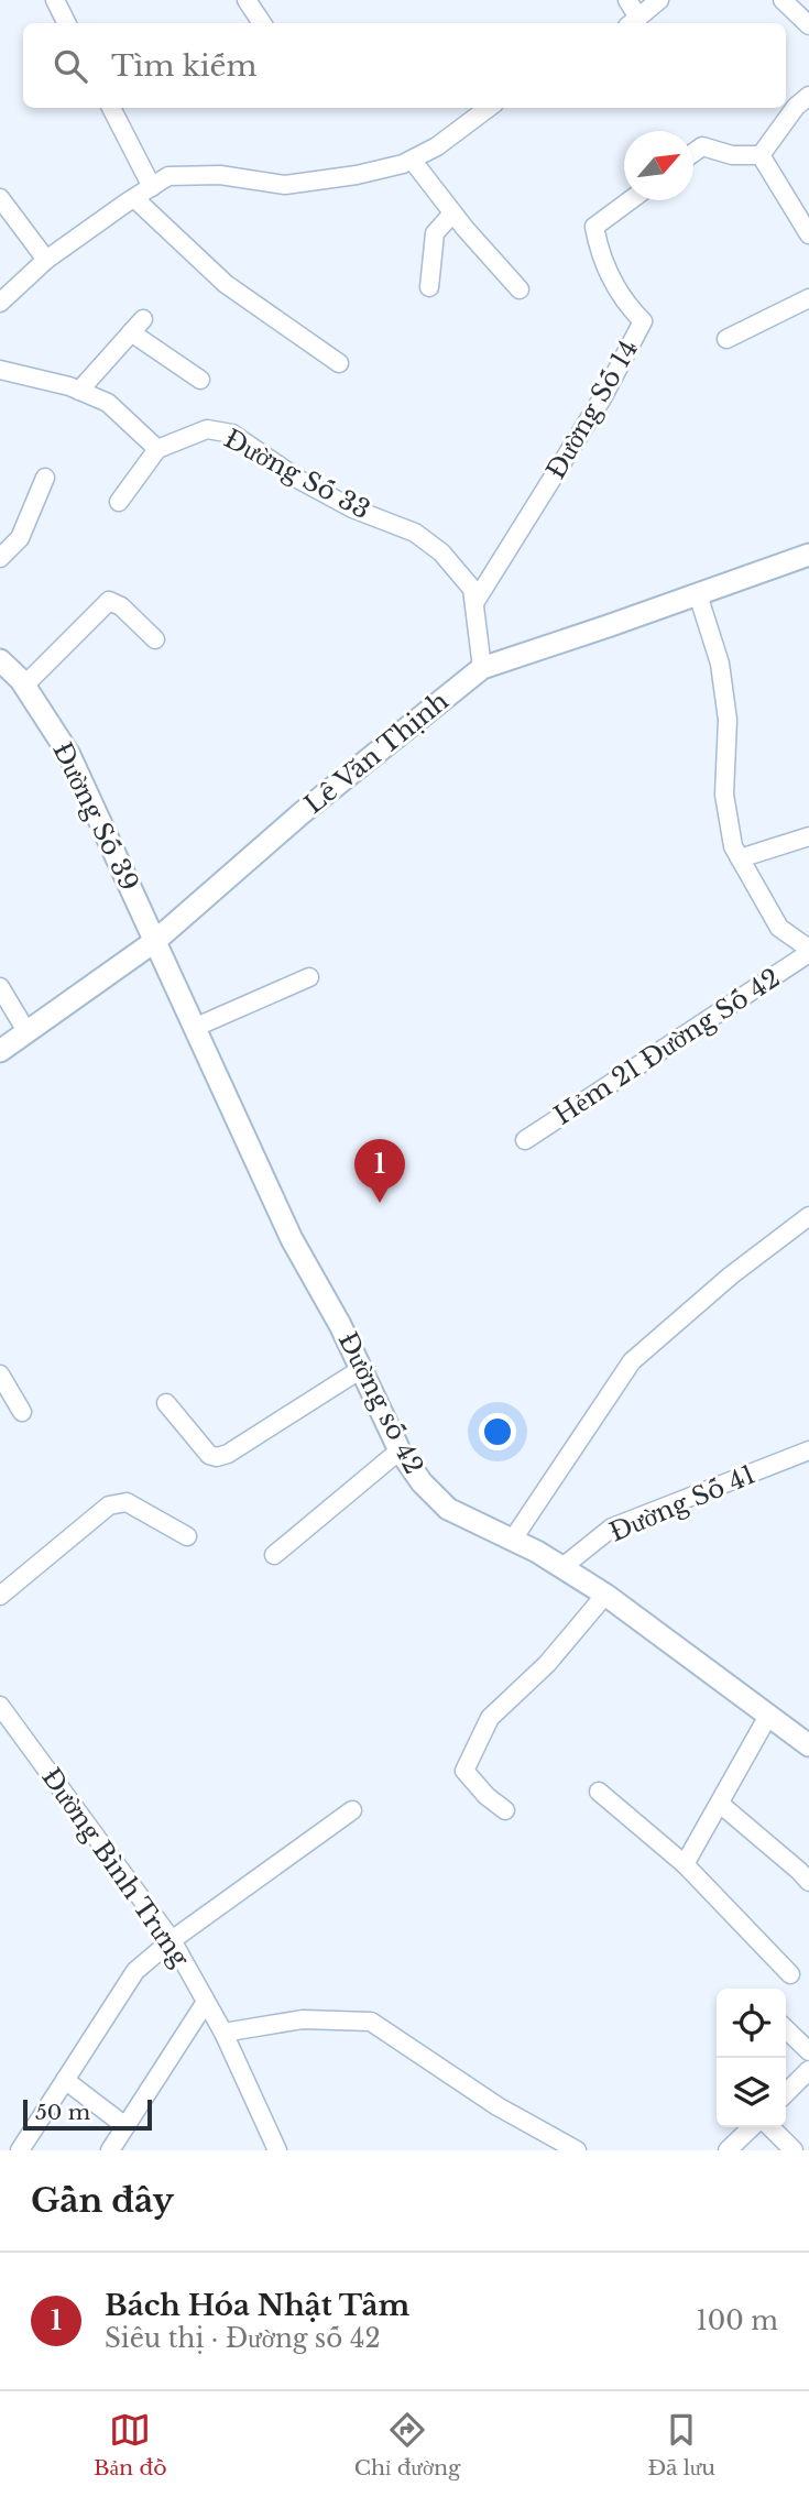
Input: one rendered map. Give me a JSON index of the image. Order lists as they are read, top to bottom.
{
  "streets": {
    "street": [
      "Đường Số 14",
      "Đường Số 33",
      "Lê Văn Thịnh",
      "Đường Số 39",
      "Hẻm 21 Đường Số 42",
      "Đường số 42",
      "Đường Số 41",
      "Đường Bình Trưng"
    ]
  },
  "crossings": [
    ["Đường Số 14", "Đường Số 33"],
    ["Đường Số 33", "Lê Văn Thịnh"],
    ["Lê Văn Thịnh", "Đường Số 39"],
    ["Lê Văn Thịnh", "Đường số 42"],
    ["Đường Số 39", "Đường số 42"],
    ["Đường số 42", "Đường Số 41"]
  ],
  "scale_bar": "50 m",
  "north": "top right",
  "page": {
    "search": "Tìm kiếm",
    "pins": "1",
    "scale": "50 m",
    "heading": "Gần đây",
    "list": [
      {
        "mark": "1",
        "name": "Bách Hóa Nhật Tâm",
        "note": "Siêu thị · Đường số 42",
        "value": "100 m"
      }
    ],
    "nav": ["Bản đồ", "Chỉ đường", "Đã lưu"]
  }
}
